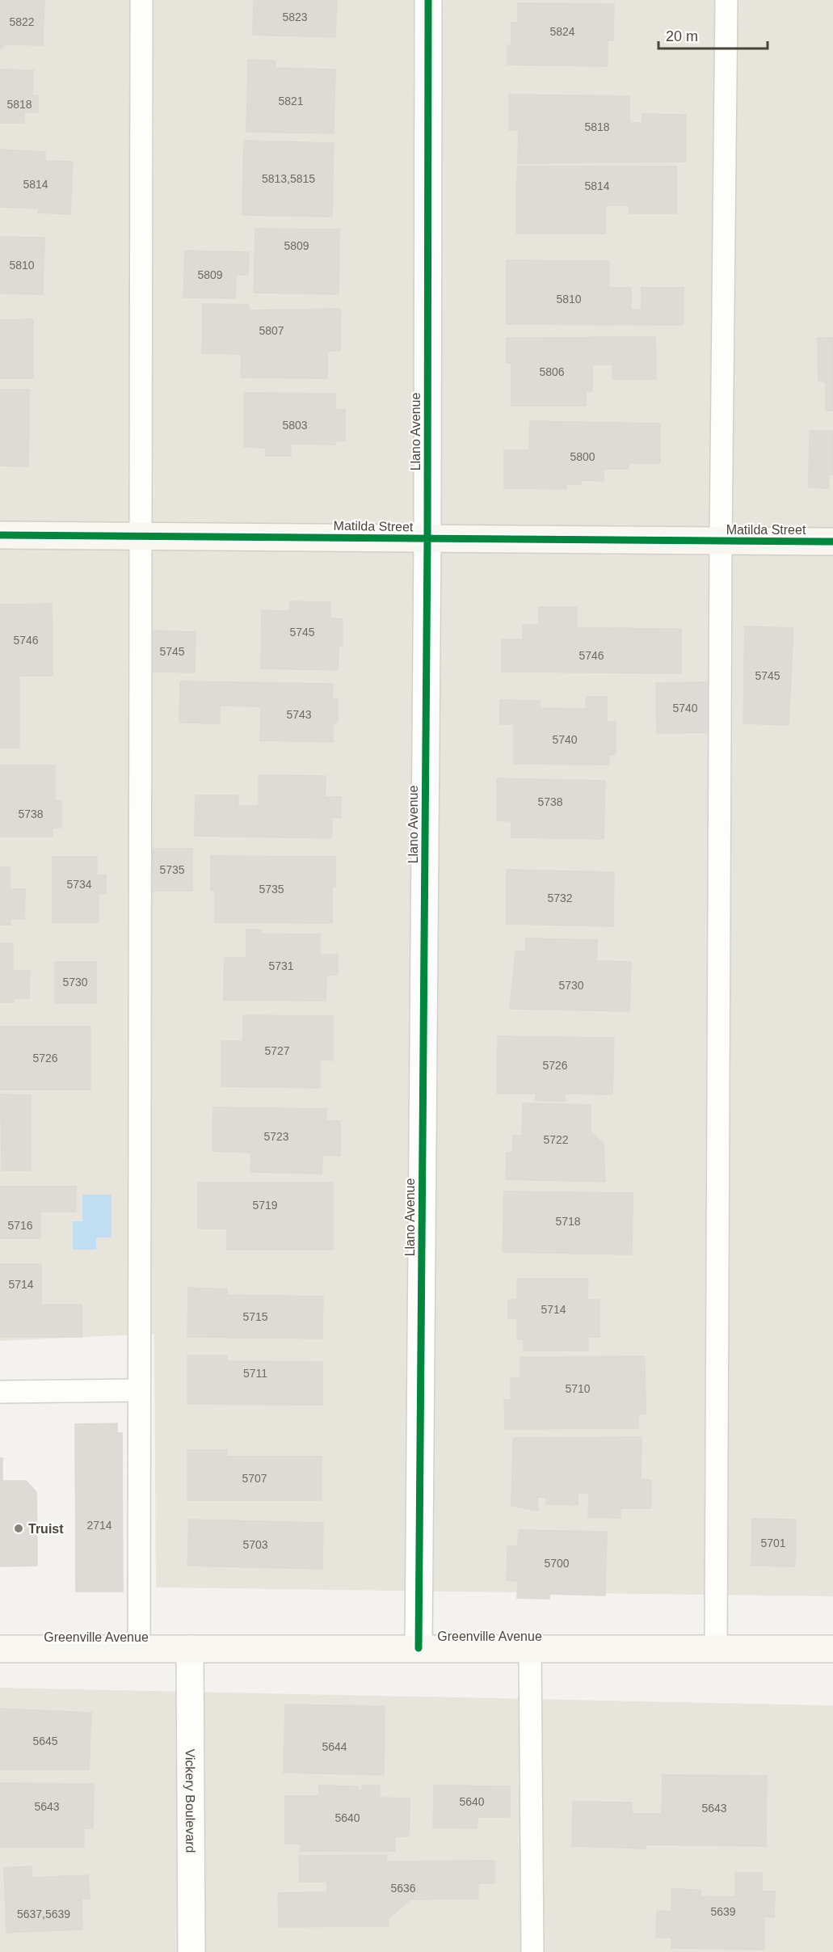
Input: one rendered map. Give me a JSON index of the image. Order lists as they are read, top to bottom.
{
  "streets": {
    "main road": ["Matilda Street", "Greenville Avenue"],
    "street": ["Llano Avenue", "Vickery Boulevard"]
  },
  "crossings": [
    ["Llano Avenue", "Matilda Street"],
    ["Llano Avenue", "Greenville Avenue"],
    ["Greenville Avenue", "Vickery Boulevard"]
  ],
  "places": ["Truist"],
  "house_numbers": [
    "5823",
    "5822",
    "5824",
    "5821",
    "5818",
    "5818",
    "5813,5815",
    "5814",
    "5814",
    "5809",
    "5810",
    "5809",
    "5810",
    "5807",
    "5806",
    "5803",
    "5800",
    "5745",
    "5746",
    "5745",
    "5746",
    "5745",
    "5740",
    "5743",
    "5740",
    "5738",
    "5738",
    "5735",
    "5734",
    "5735",
    "5732",
    "5731",
    "5730",
    "5730",
    "5727",
    "5726",
    "5726",
    "5723",
    "5722",
    "5719",
    "5718",
    "5716",
    "5714",
    "5714",
    "5715",
    "5711",
    "5710",
    "5707",
    "2714",
    "5701",
    "5703",
    "5700",
    "5645",
    "5644",
    "5640",
    "5643",
    "5643",
    "5640",
    "5636",
    "5639",
    "5637,5639"
  ],
  "scale_bar": "20 m"
}
